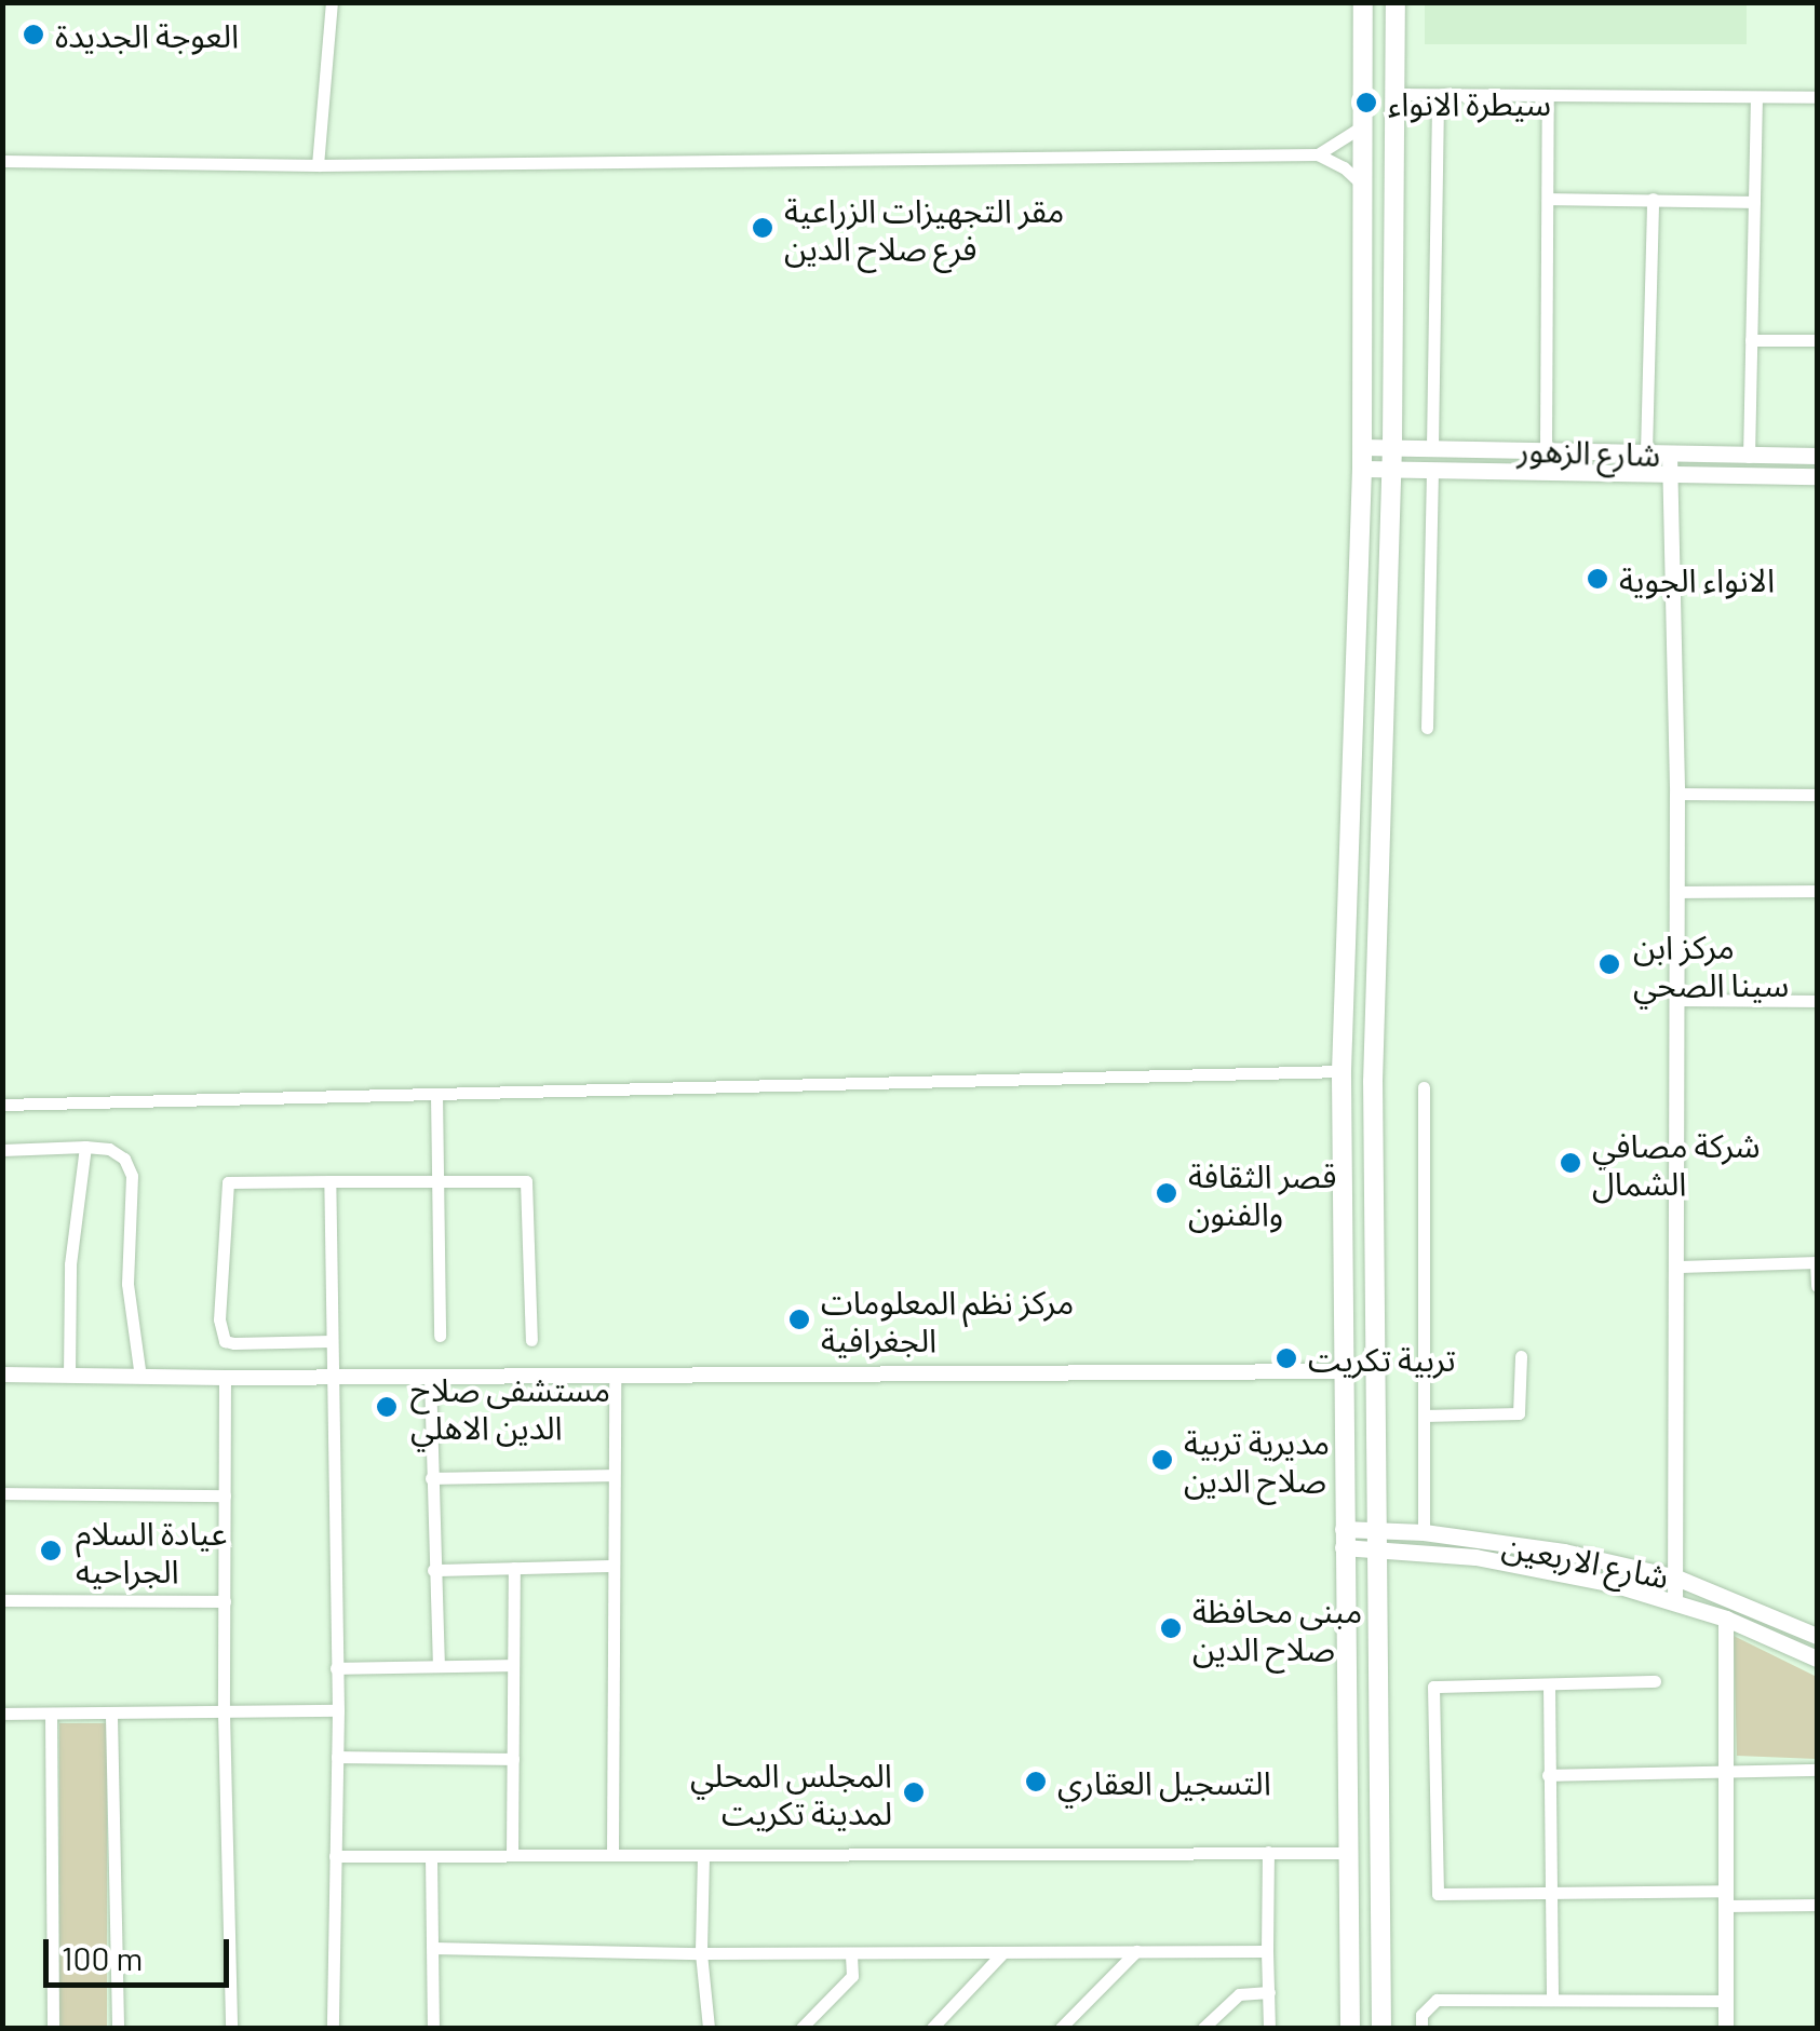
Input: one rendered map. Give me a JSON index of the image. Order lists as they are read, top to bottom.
{
  "streets": {
    "main road": ["شارع الزهور", "شارع الاربعين"]
  },
  "places": [
    "العوجة الجديدة",
    "سيطرة الانواء",
    "مقر التجهيزات الزراعية فرع صلاح الدين",
    "الانواء الجوية",
    "مركز ابن سينا الصحي",
    "شركة مصافي الشمال",
    "قصر الثقافة والفنون",
    "مركز نظم المعلومات الجغرافية",
    "تربية تكريت",
    "مستشفى صلاح الدين الاهلي",
    "مديرية تربية صلاح الدين",
    "عيادة السلام الجراحيه",
    "مبنى محافظة صلاح الدين",
    "التسجيل العقاري",
    "المجلس المحلي لمدينة تكريت"
  ],
  "scale_bar": "100 m"
}
